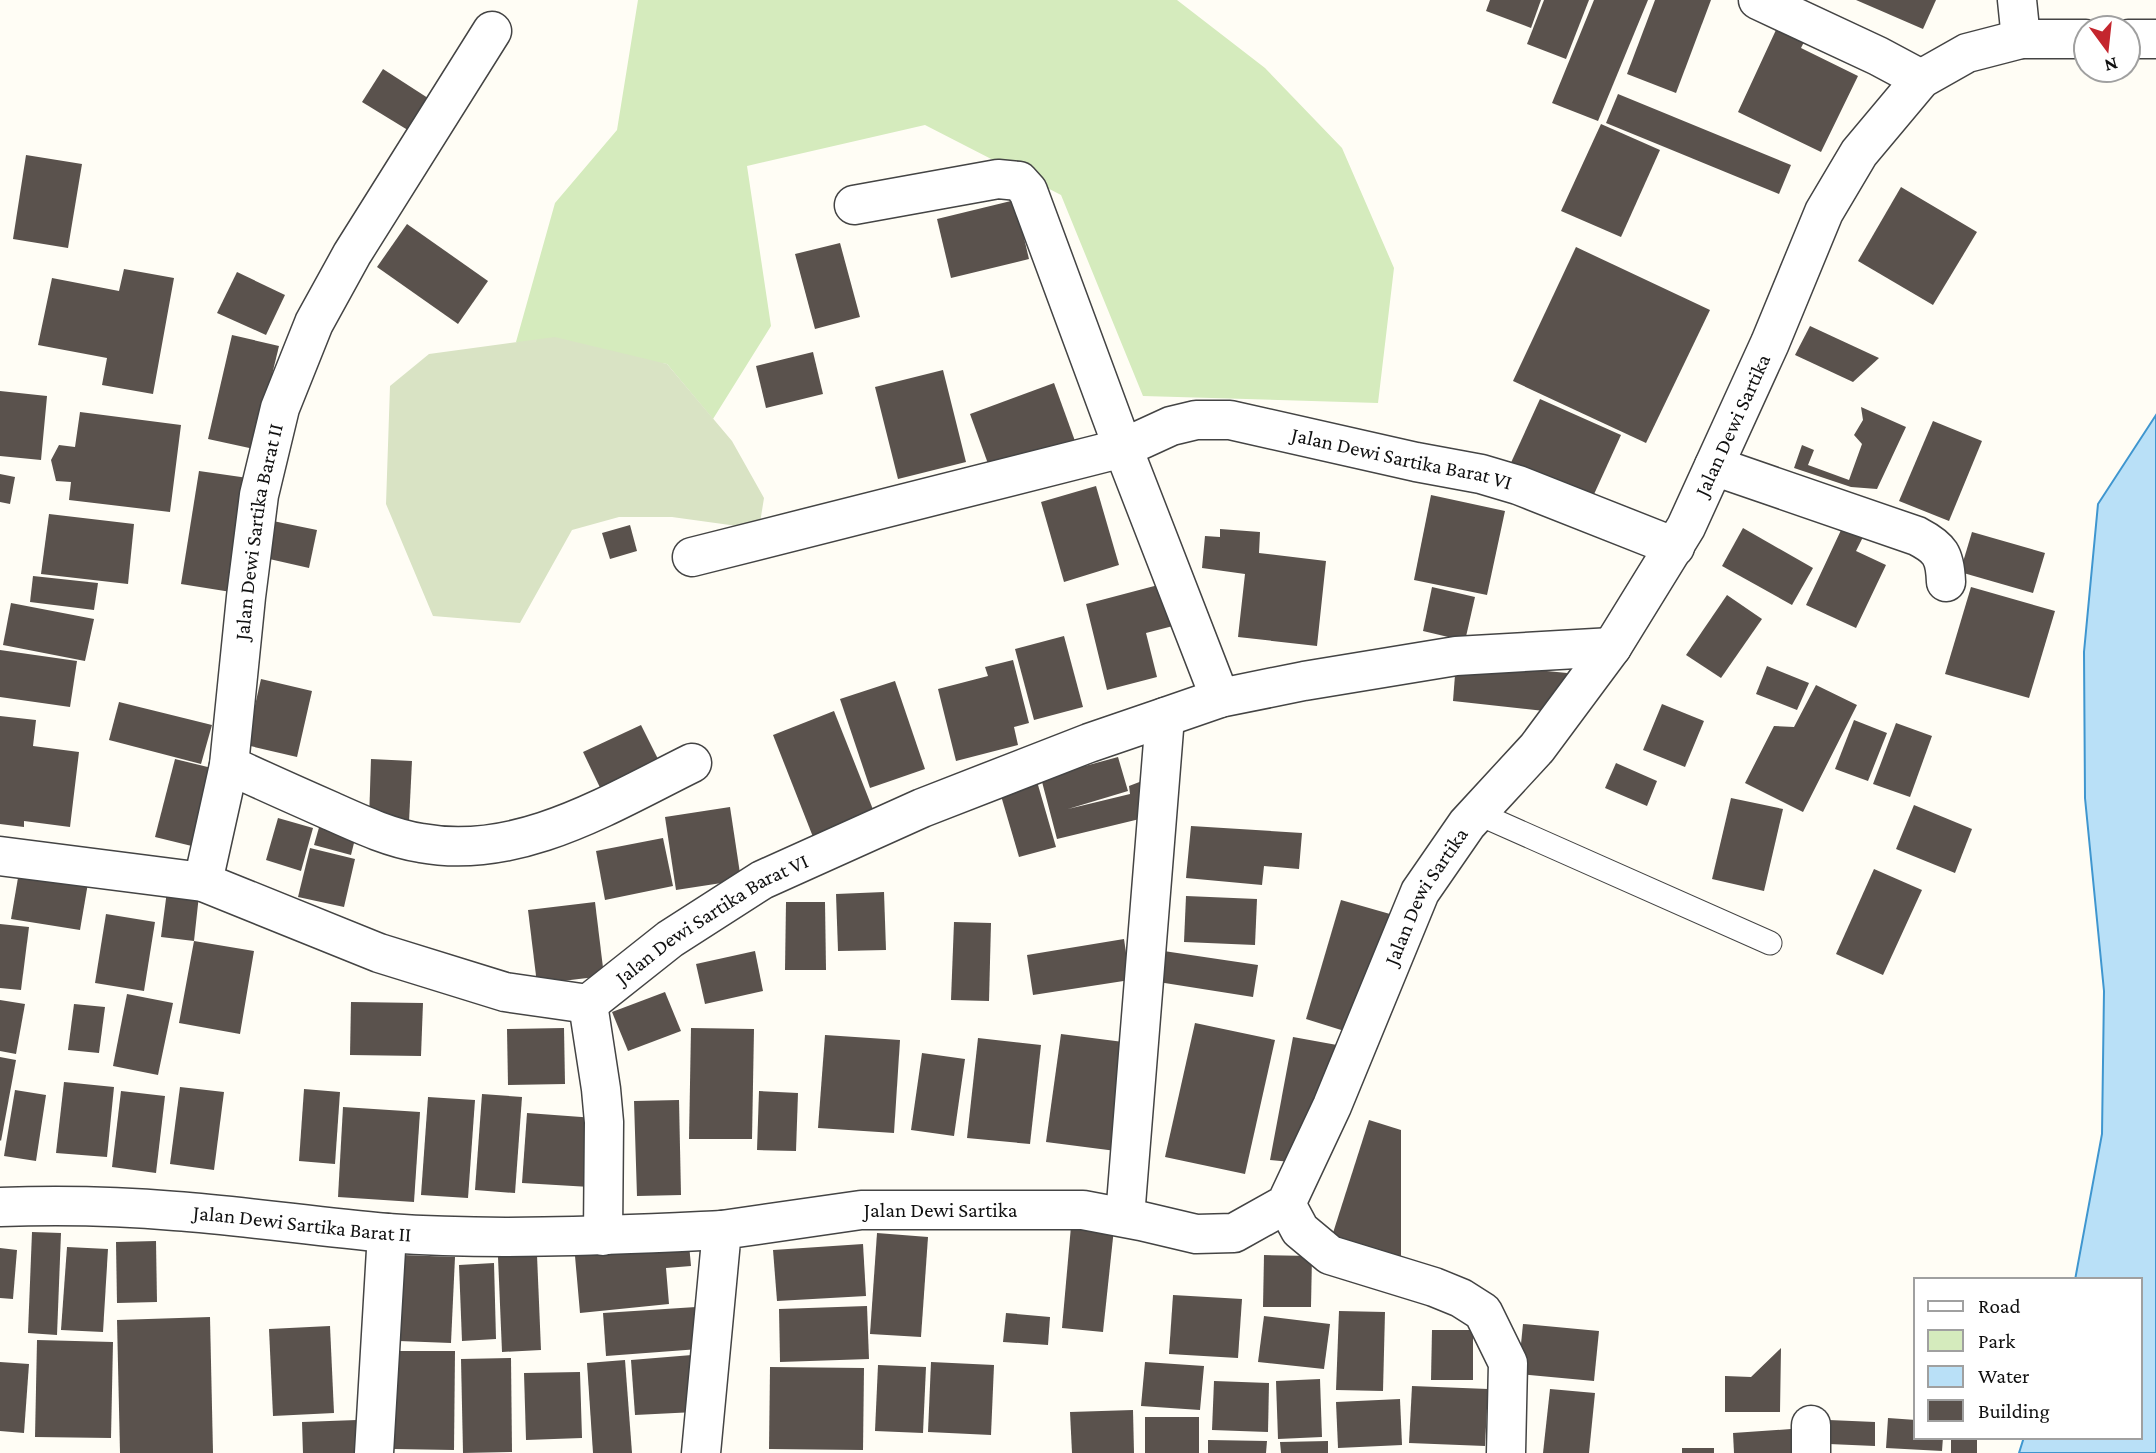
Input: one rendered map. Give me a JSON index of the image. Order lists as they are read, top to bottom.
{
  "streets": {
    "street": ["Jalan Dewi Sartika", "Jalan Dewi Sartika Barat VI", "Jalan Dewi Sartika Barat II"]
  },
  "crossings": [
    ["Jalan Dewi Sartika", "Jalan Dewi Sartika Barat VI"],
    ["Jalan Dewi Sartika", "Jalan Dewi Sartika Barat II"]
  ],
  "legend": [
    "Road",
    "Park",
    "Water",
    "Building"
  ],
  "north": "bottom"
}
